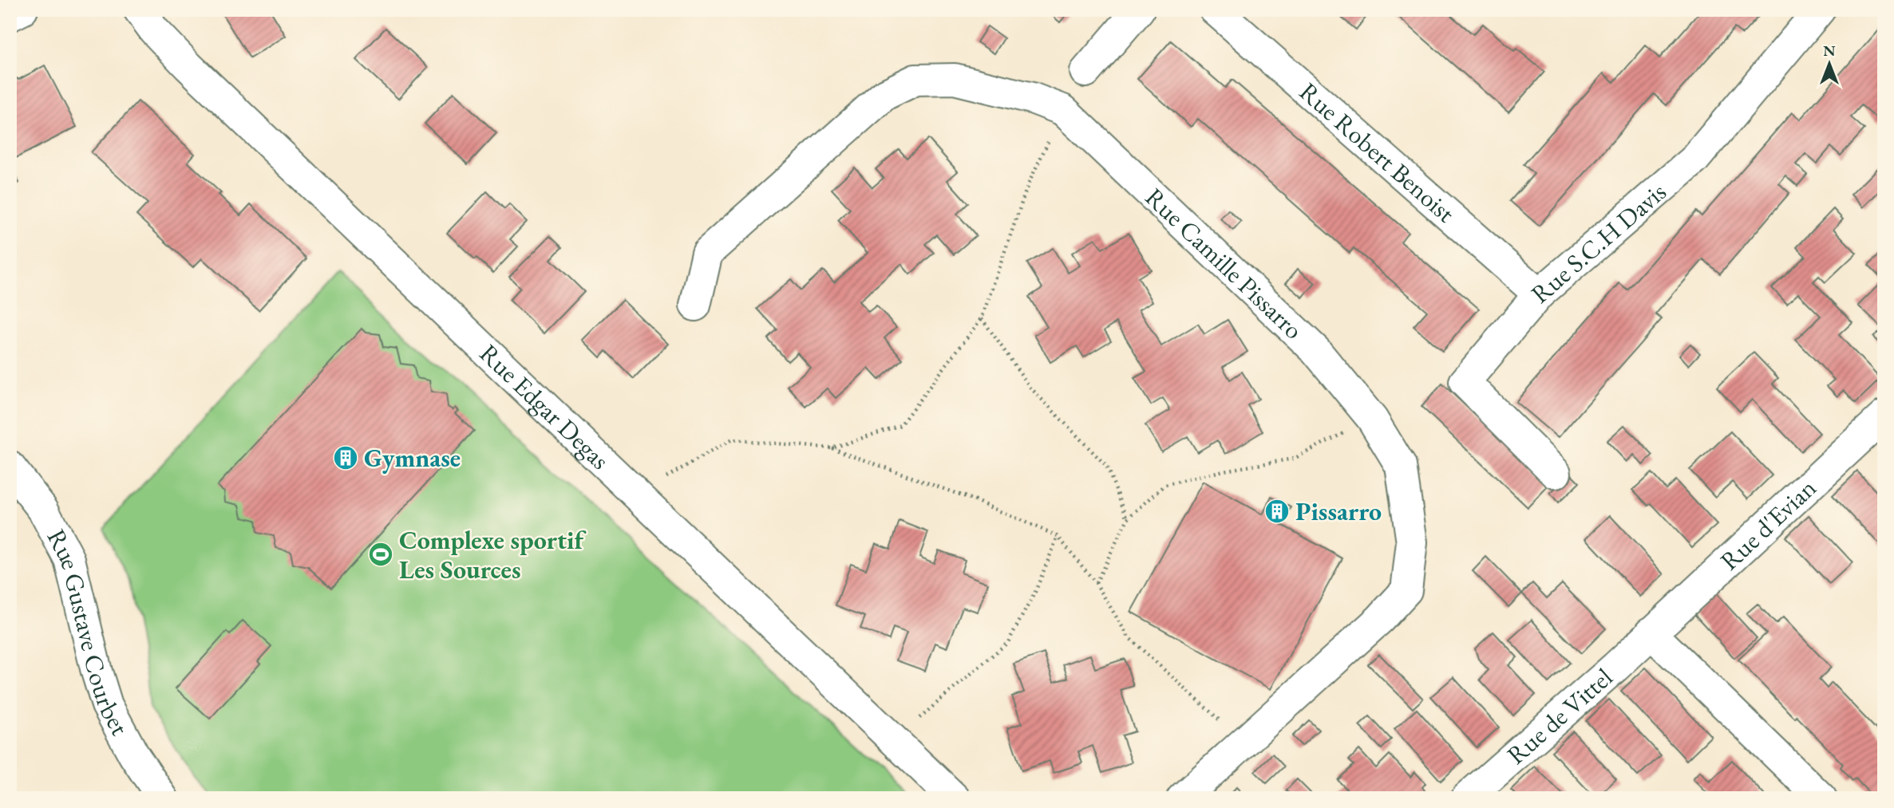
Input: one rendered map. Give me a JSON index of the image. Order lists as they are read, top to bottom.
{
  "streets": {
    "street": [
      "Rue Robert Benoist",
      "Rue S.C.H Davis",
      "Rue Camille Pissarro",
      "Rue Edgar Degas",
      "Rue d'Evian",
      "Rue Gustave Courbet",
      "Rue de Vittel"
    ]
  },
  "crossings": [
    ["Rue Robert Benoist", "Rue S.C.H Davis"],
    ["Rue d'Evian", "Rue de Vittel"]
  ],
  "places": {
    "building": ["Gymnase", "Pissarro"],
    "sports": ["Complexe sportif Les Sources"]
  },
  "north": "top"
}
